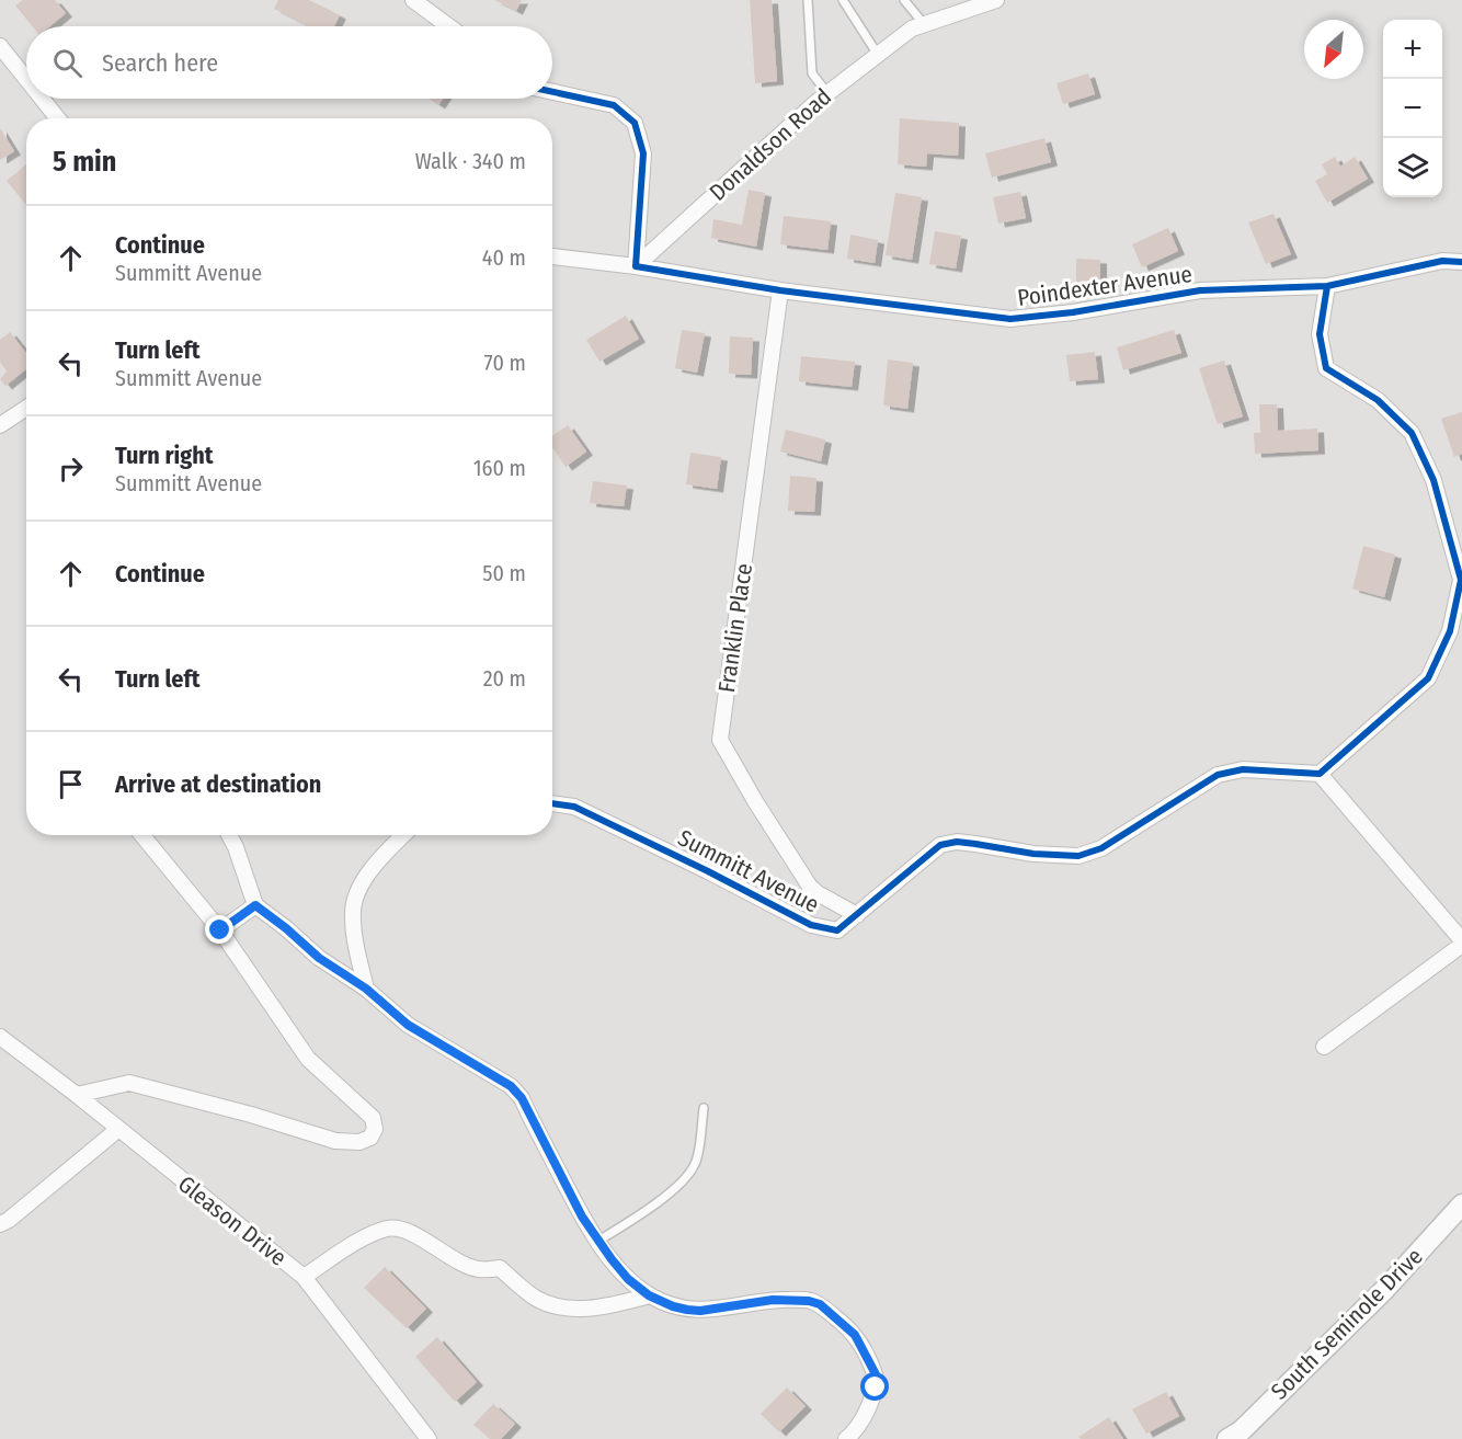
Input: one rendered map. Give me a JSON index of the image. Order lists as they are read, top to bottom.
{
  "streets": {
    "street": [
      "Donaldson Road",
      "Poindexter Avenue",
      "Franklin Place",
      "Summitt Avenue",
      "Gleason Drive",
      "South Seminole Drive"
    ]
  },
  "crossings": [
    ["Donaldson Road", "Poindexter Avenue"],
    ["Poindexter Avenue", "Franklin Place"],
    ["Franklin Place", "Summitt Avenue"]
  ],
  "north": "bottom left",
  "page": {
    "map_buttons": ["+", "−"],
    "search": "Search here",
    "heading": ["5 min", "Walk · 340 m"],
    "list": [
      ["Continue", "Summitt Avenue", "40 m"],
      ["Turn left", "Summitt Avenue", "70 m"],
      ["Turn right", "Summitt Avenue", "160 m"],
      ["Continue", "50 m"],
      ["Turn left", "20 m"],
      "Arrive at destination"
    ]
  }
}
